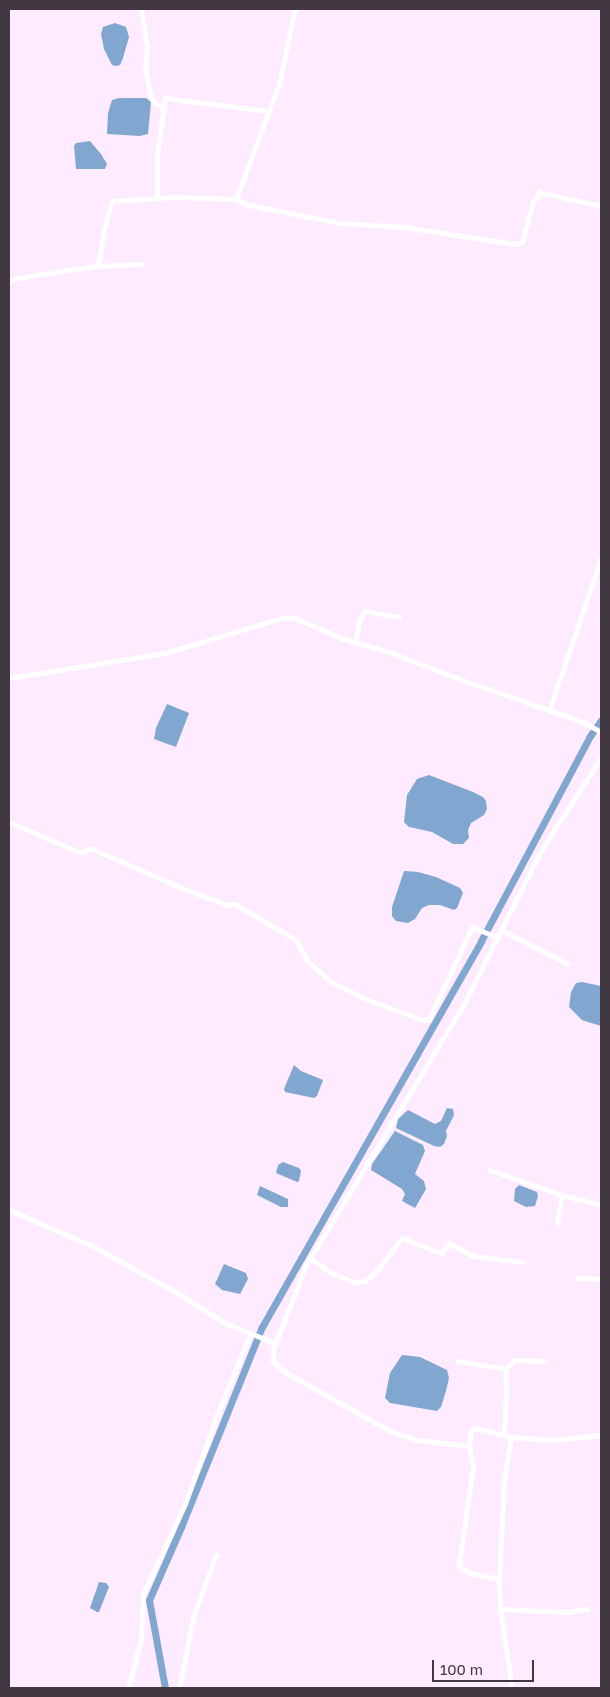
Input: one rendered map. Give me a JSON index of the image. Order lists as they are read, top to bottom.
{
  "scale_bar": "100 m"
}
